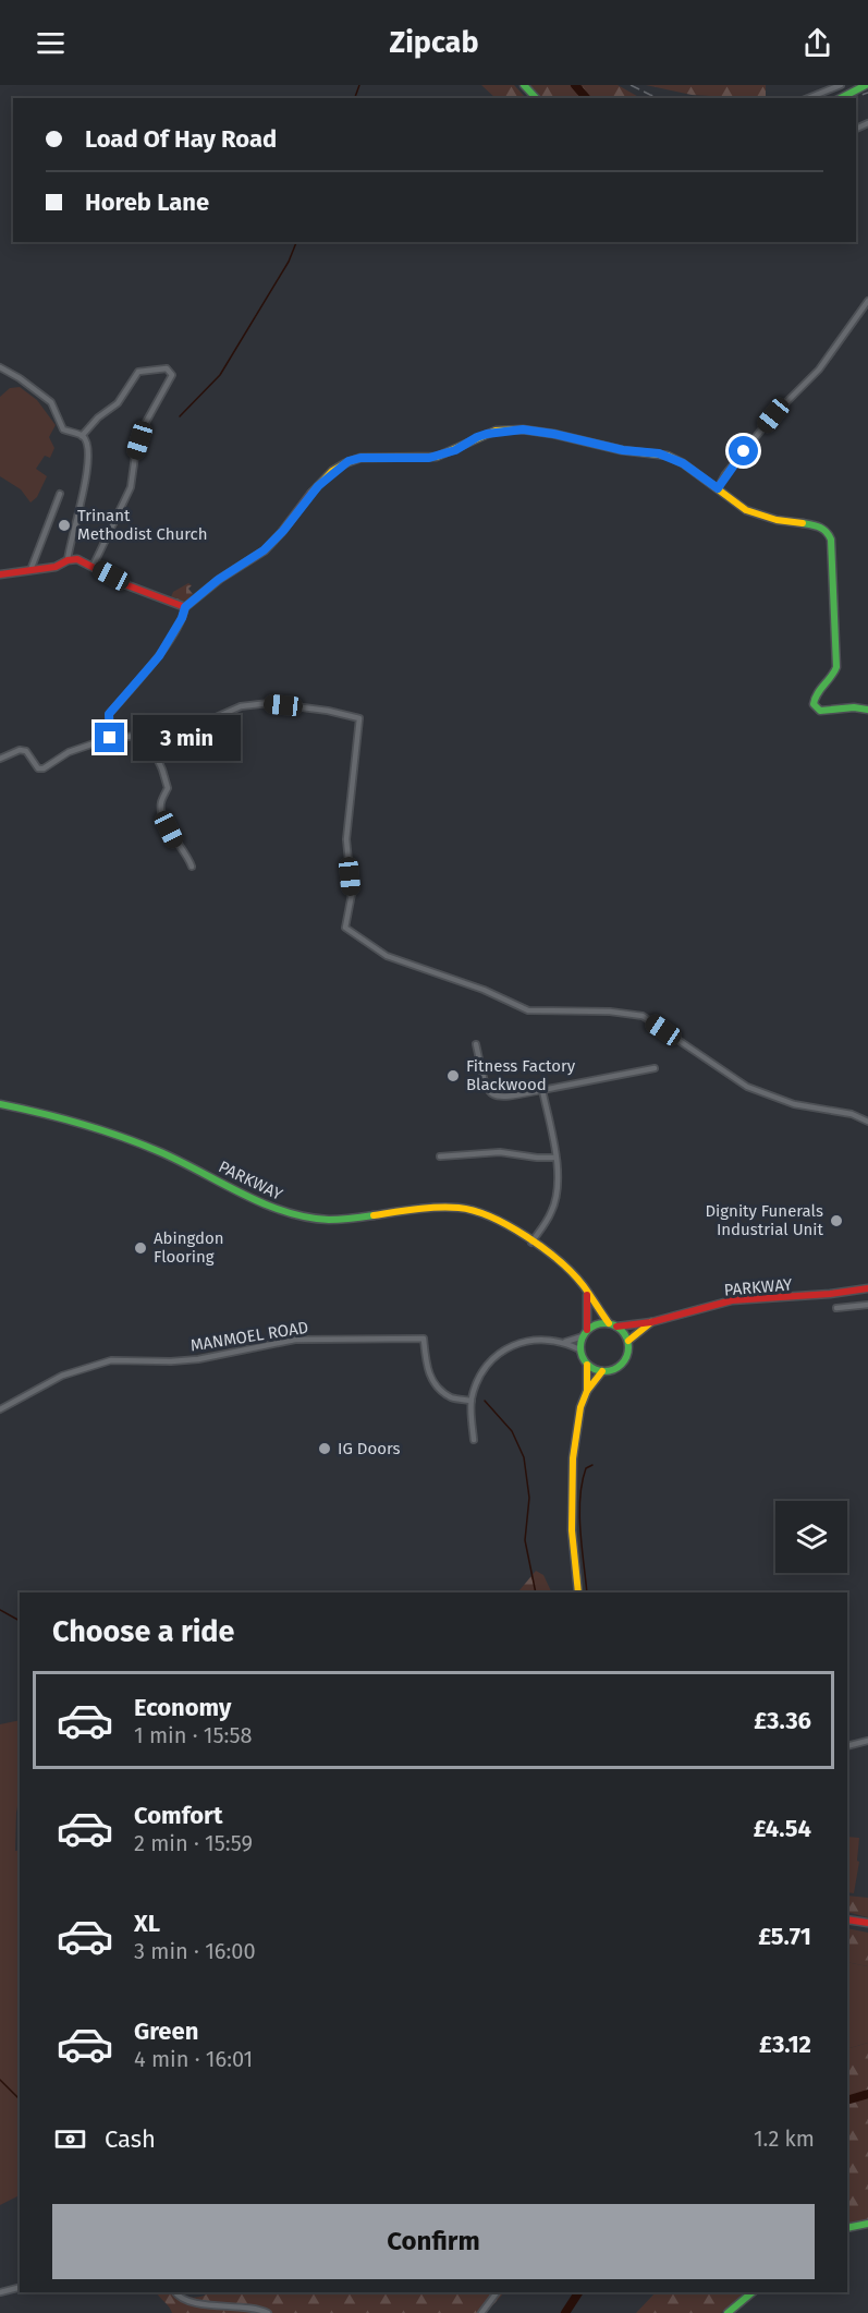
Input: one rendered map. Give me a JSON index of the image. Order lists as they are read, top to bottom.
{
  "streets": {
    "street": ["PARKWAY", "MANMOEL ROAD"]
  },
  "places": [
    "Trinant Methodist Church",
    "Fitness Factory Blackwood",
    "Dignity Funerals Industrial Unit",
    "Abingdon Flooring",
    "IG Doors"
  ],
  "page": {
    "header": "Zipcab",
    "banner": ["Load Of Hay Road", "Horeb Lane"],
    "bubble": "3 min",
    "heading": "Choose a ride",
    "list": [
      {
        "name": "Economy",
        "note": "1 min · 15:58",
        "value": "£3.36"
      },
      {
        "name": "Comfort",
        "note": "2 min · 15:59",
        "value": "£4.54"
      },
      {
        "name": "XL",
        "note": "3 min · 16:00",
        "value": "£5.71"
      },
      {
        "name": "Green",
        "note": "4 min · 16:01",
        "value": "£3.12"
      }
    ],
    "pay": ["Cash", "1.2 km"],
    "buttons": "Confirm"
  }
}
